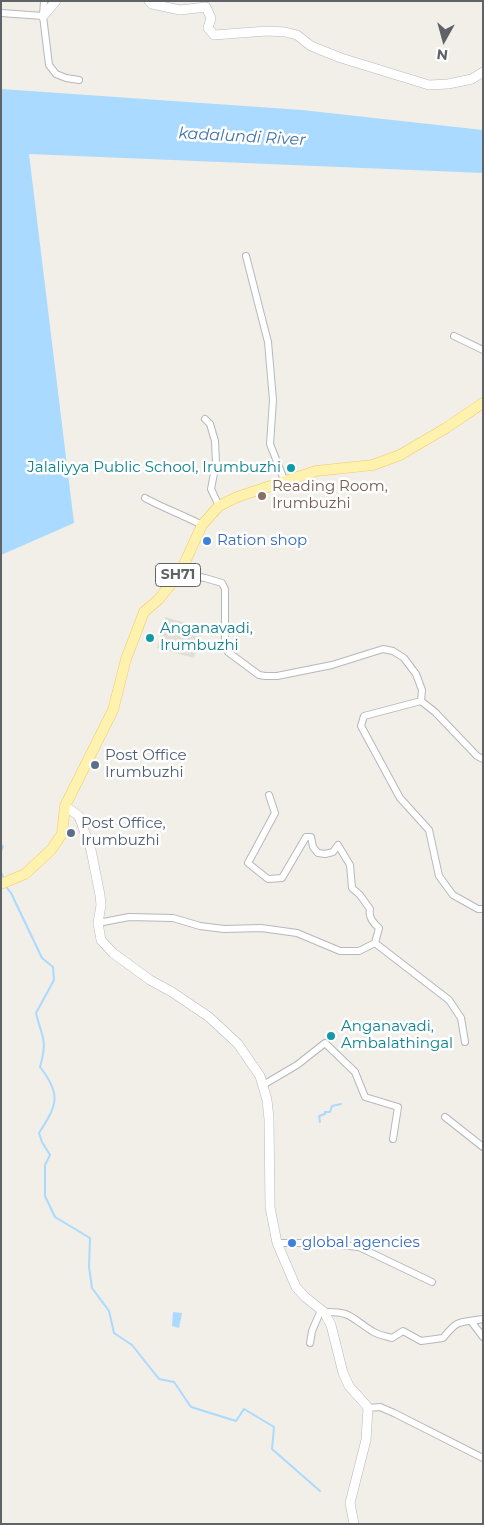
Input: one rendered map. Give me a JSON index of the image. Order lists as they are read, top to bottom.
{
  "streets": {
    "main road": ["SH71"]
  },
  "water": ["kadalundi River"],
  "places": [
    "Jalaliyya Public School, Irumbuzhi",
    "Reading Room, Irumbuzhi",
    "Ration shop",
    "Anganavadi, Irumbuzhi",
    "Post Office Irumbuzhi",
    "Post Office, Irumbuzhi",
    "Anganavadi, Ambalathingal",
    "global agencies"
  ],
  "north": "bottom"
}
